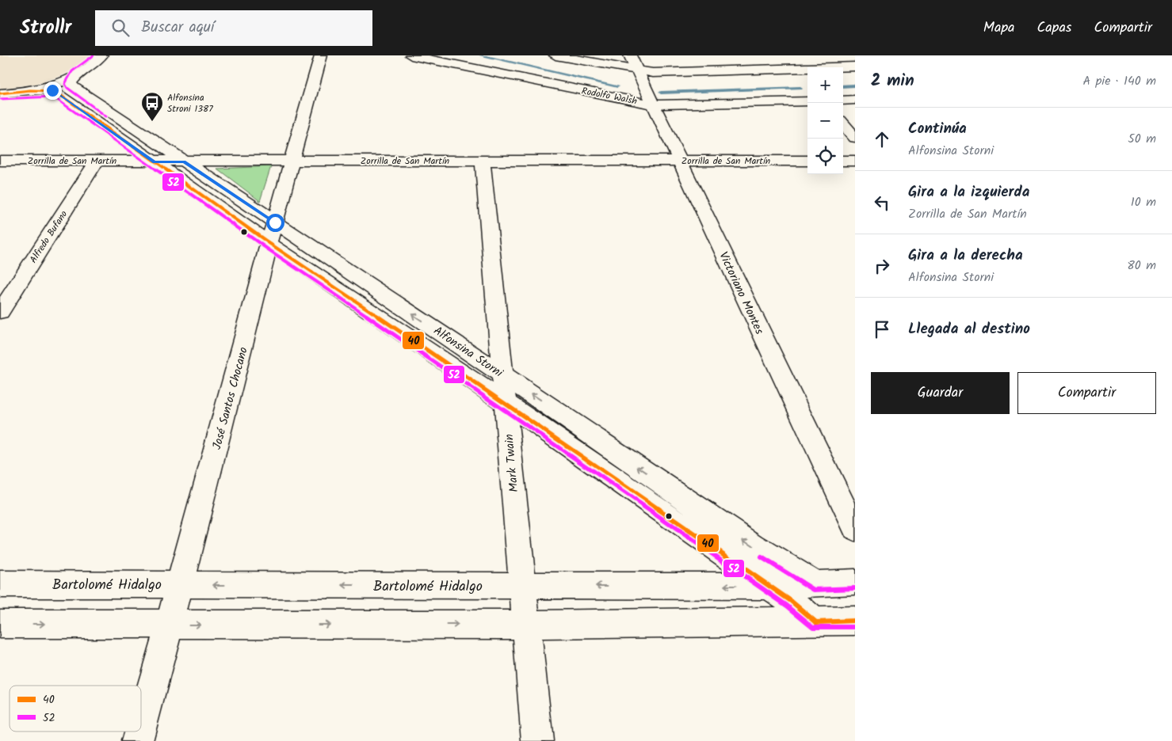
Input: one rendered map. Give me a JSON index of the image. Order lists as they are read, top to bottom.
{
  "streets": {
    "street": [
      "Rodolfo Walsh",
      "Zorrilla de San Martín",
      "Alfredo Bufano",
      "Victoriano Montes",
      "Alfonsina Storni",
      "José Santos Chocano",
      "Mark Twain",
      "Bartolomé Hidalgo"
    ]
  },
  "crossings": [
    ["Rodolfo Walsh", "Victoriano Montes"],
    ["Zorrilla de San Martín", "Alfredo Bufano"],
    ["Zorrilla de San Martín", "Victoriano Montes"],
    ["Zorrilla de San Martín", "Alfonsina Storni"],
    ["Zorrilla de San Martín", "José Santos Chocano"],
    ["Zorrilla de San Martín", "Mark Twain"],
    ["Alfonsina Storni", "José Santos Chocano"],
    ["Alfonsina Storni", "Mark Twain"],
    ["Alfonsina Storni", "Bartolomé Hidalgo"],
    ["José Santos Chocano", "Bartolomé Hidalgo"],
    ["Mark Twain", "Bartolomé Hidalgo"]
  ],
  "places": {
    "bus stop": ["Alfonsina Stroni 1387"]
  },
  "lines": ["transit line 52", "transit line 40"],
  "legend": ["40", "52"],
  "page": {
    "header": "Strollr",
    "search": "Buscar aquí",
    "nav": ["Mapa", "Capas", "Compartir"],
    "heading": ["2 min", "A pie · 140 m"],
    "map_buttons": ["+", "−"],
    "list": [
      ["Continúa", "Alfonsina Storni", "50 m"],
      ["Gira a la izquierda", "Zorrilla de San Martín", "10 m"],
      ["Gira a la derecha", "Alfonsina Storni", "80 m"],
      "Llegada al destino"
    ],
    "buttons": ["Guardar", "Compartir"]
  }
}
